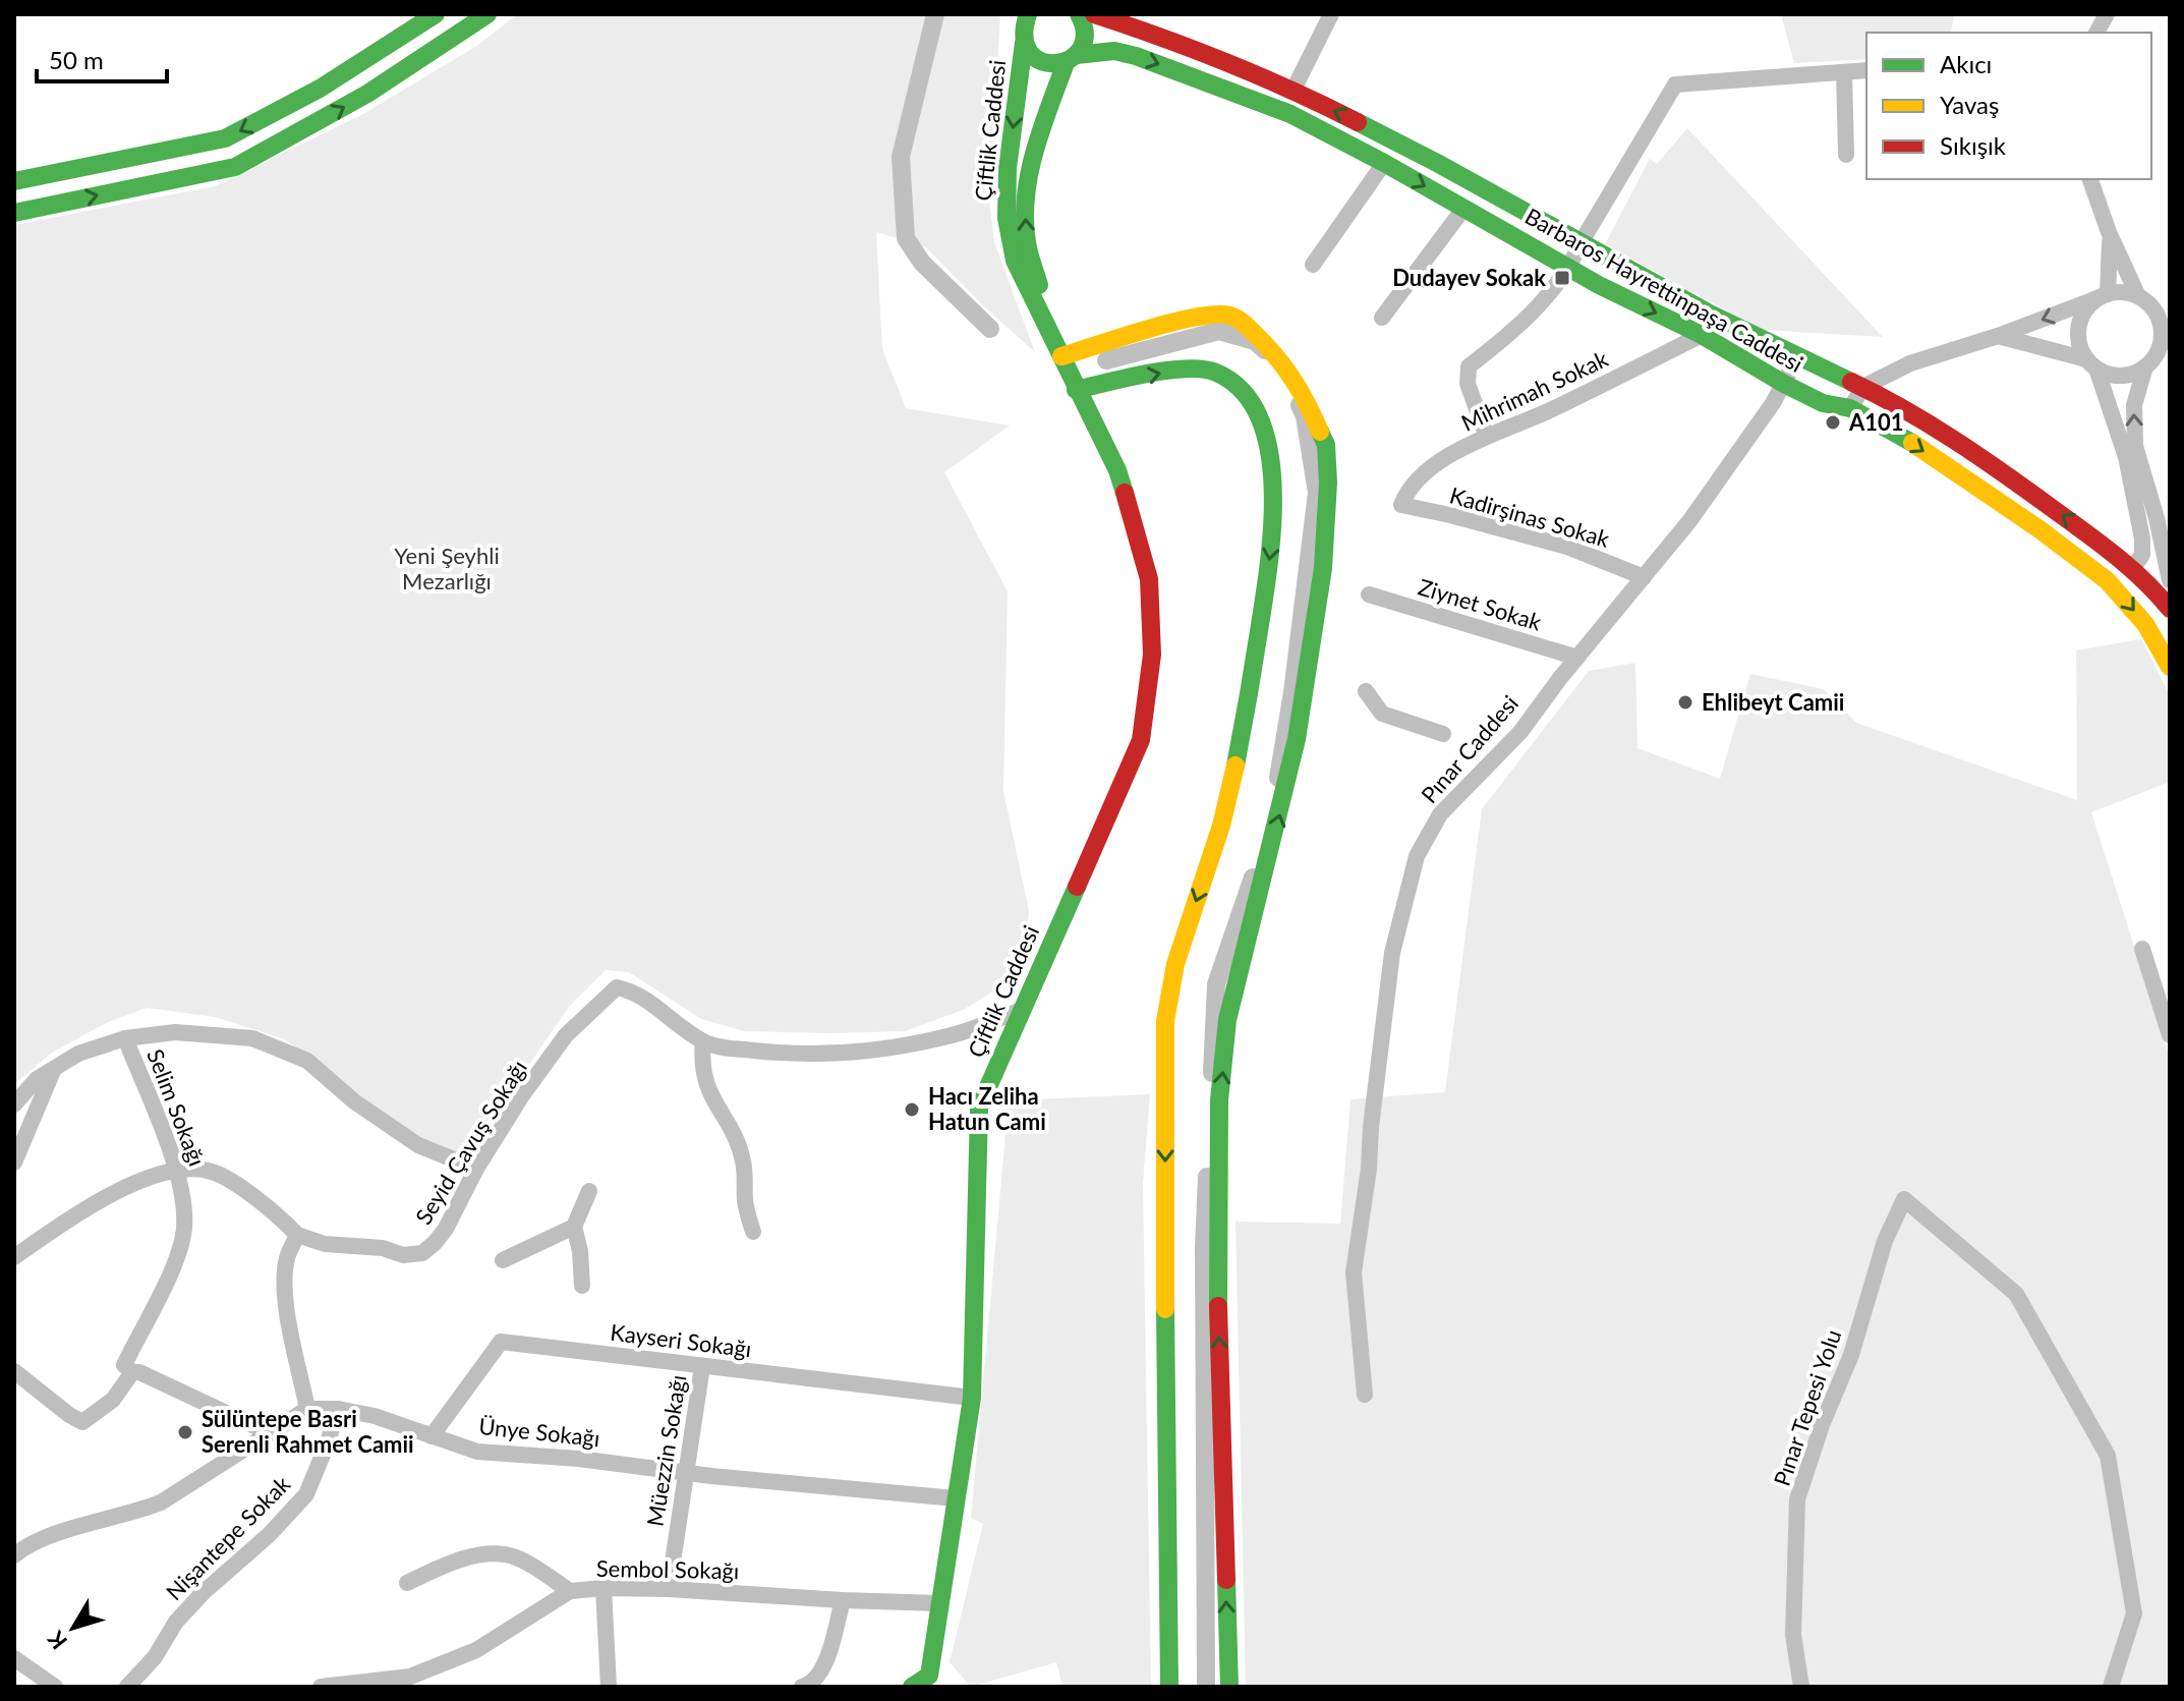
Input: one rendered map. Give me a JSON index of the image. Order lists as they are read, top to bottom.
{
  "streets": {
    "street": [
      "Çiftlik Caddesi",
      "Barbaros Hayrettinpaşa Caddesi",
      "Mihrimah Sokak",
      "Kadirşinas Sokak",
      "Ziynet Sokak",
      "Pınar Caddesi",
      "Selim Sokağı",
      "Seyid Çavuş Sokağı",
      "Kayseri Sokağı",
      "Pınar Tepesi Yolu",
      "Ünye Sokağı",
      "Müezzin Sokağı",
      "Nişantepe Sokak",
      "Sembol Sokağı"
    ]
  },
  "crossings": [
    ["Çiftlik Caddesi", "Barbaros Hayrettinpaşa Caddesi"],
    ["Çiftlik Caddesi", "Seyid Çavuş Sokağı"],
    ["Çiftlik Caddesi", "Kayseri Sokağı"],
    ["Çiftlik Caddesi", "Ünye Sokağı"],
    ["Çiftlik Caddesi", "Sembol Sokağı"],
    ["Barbaros Hayrettinpaşa Caddesi", "Mihrimah Sokak"],
    ["Barbaros Hayrettinpaşa Caddesi", "Pınar Caddesi"],
    ["Mihrimah Sokak", "Kadirşinas Sokak"],
    ["Kadirşinas Sokak", "Pınar Caddesi"],
    ["Ziynet Sokak", "Pınar Caddesi"],
    ["Kayseri Sokağı", "Ünye Sokağı"],
    ["Kayseri Sokağı", "Müezzin Sokağı"],
    ["Ünye Sokağı", "Müezzin Sokağı"],
    ["Ünye Sokağı", "Nişantepe Sokak"],
    ["Müezzin Sokağı", "Sembol Sokağı"]
  ],
  "parks": ["Yeni Şeyhli Mezarlığı"],
  "places": {
    "transit": ["Dudayev Sokak"],
    "other": [
      "A101",
      "Ehlibeyt Camii",
      "Hacı Zeliha Hatun Cami",
      "Sülüntepe Basri Serenli Rahmet Camii"
    ]
  },
  "legend": ["Akıcı", "Yavaş", "Sıkışık"],
  "scale_bar": "50 m",
  "north": "bottom left"
}
